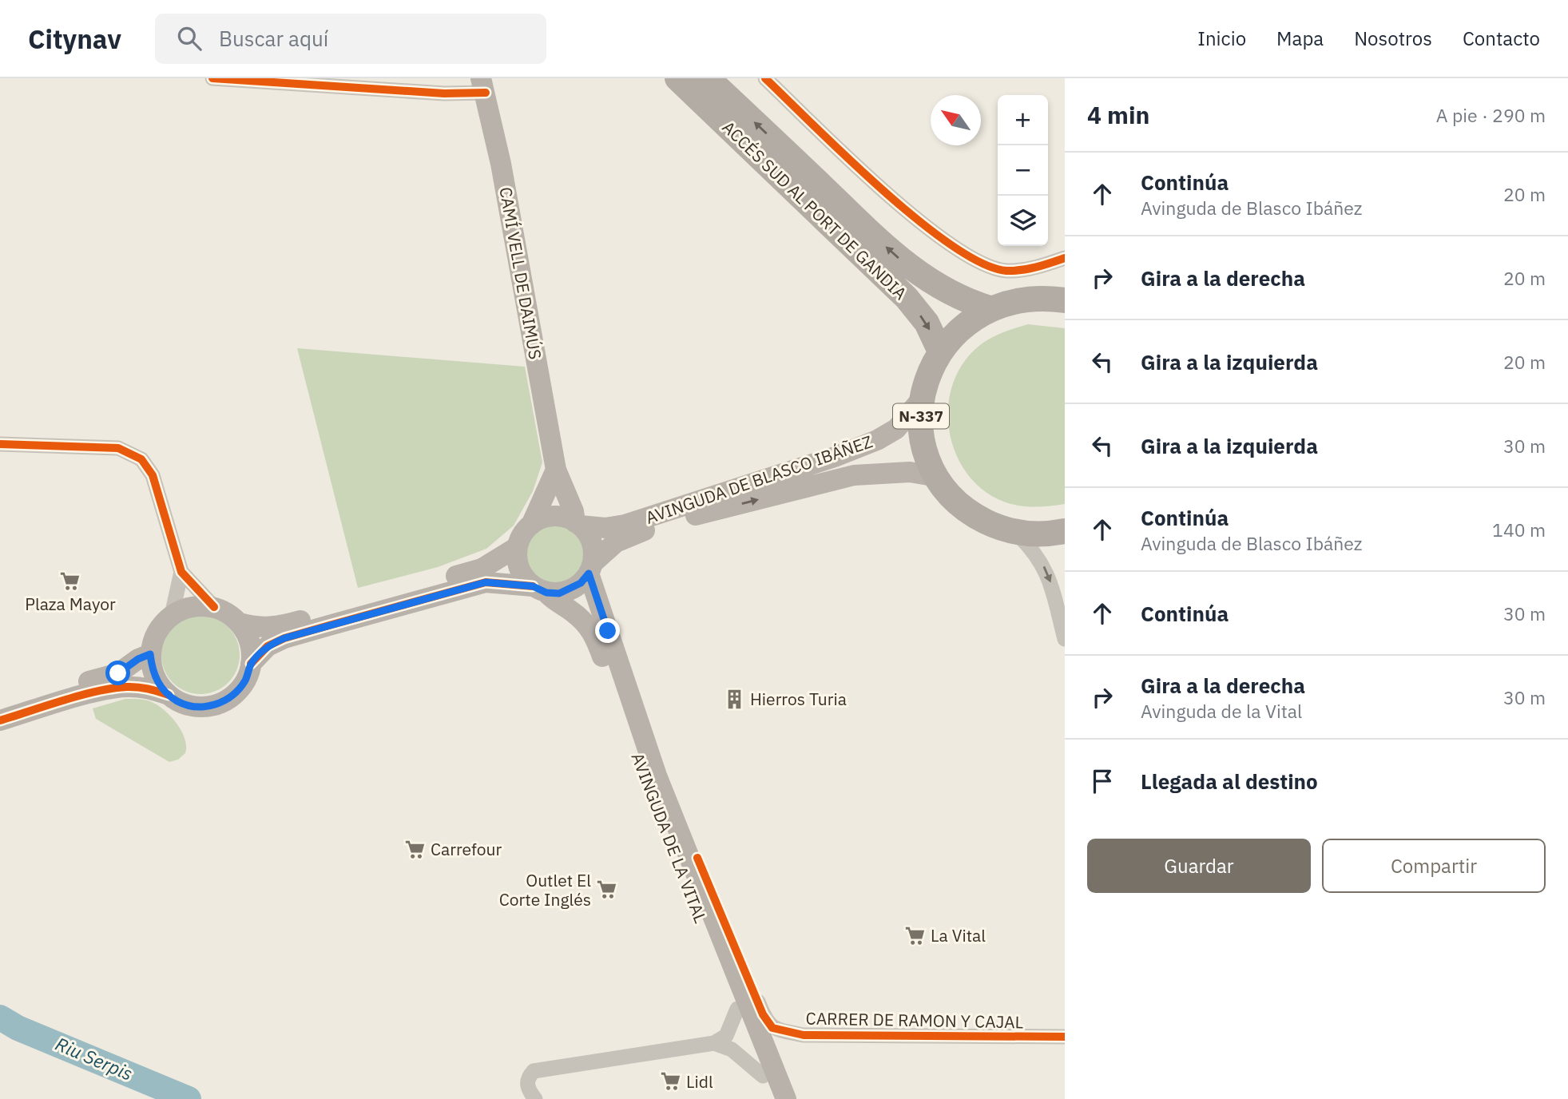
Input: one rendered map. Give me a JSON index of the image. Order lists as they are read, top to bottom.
{
  "streets": {
    "highway": ["ACCÉS SUD AL PORT DE GANDIA", "N-337"],
    "main road": ["CAMÍ VELL DE DAIMÚS", "AVINGUDA DE BLASCO IBÁÑEZ", "AVINGUDA DE LA VITAL"],
    "street": ["CARRER DE RAMON Y CAJAL"]
  },
  "crossings": [
    ["ACCÉS SUD AL PORT DE GANDIA", "N-337"],
    ["CAMÍ VELL DE DAIMÚS", "AVINGUDA DE BLASCO IBÁÑEZ"],
    ["CAMÍ VELL DE DAIMÚS", "AVINGUDA DE LA VITAL"],
    ["N-337", "AVINGUDA DE BLASCO IBÁÑEZ"],
    ["AVINGUDA DE BLASCO IBÁÑEZ", "AVINGUDA DE LA VITAL"],
    ["AVINGUDA DE LA VITAL", "CARRER DE RAMON Y CAJAL"]
  ],
  "water": ["Riu Serpis"],
  "places": {
    "supermarket": [
      "Plaza Mayor",
      "Carrefour",
      "Outlet El Corte Inglés",
      "La Vital",
      "Lidl"
    ],
    "building": ["Hierros Turia"]
  },
  "north": "top left",
  "page": {
    "header": "Citynav",
    "search": "Buscar aquí",
    "nav": [
      "Inicio",
      "Mapa",
      "Nosotros",
      "Contacto"
    ],
    "heading": ["4 min", "A pie · 290 m"],
    "map_buttons": ["+", "−"],
    "list": [
      ["Continúa", "Avinguda de Blasco Ibáñez", "20 m"],
      ["Gira a la derecha", "20 m"],
      ["Gira a la izquierda", "20 m"],
      ["Gira a la izquierda", "30 m"],
      ["Continúa", "Avinguda de Blasco Ibáñez", "140 m"],
      ["Continúa", "30 m"],
      ["Gira a la derecha", "Avinguda de la Vital", "30 m"],
      "Llegada al destino"
    ],
    "buttons": ["Guardar", "Compartir"]
  }
}
